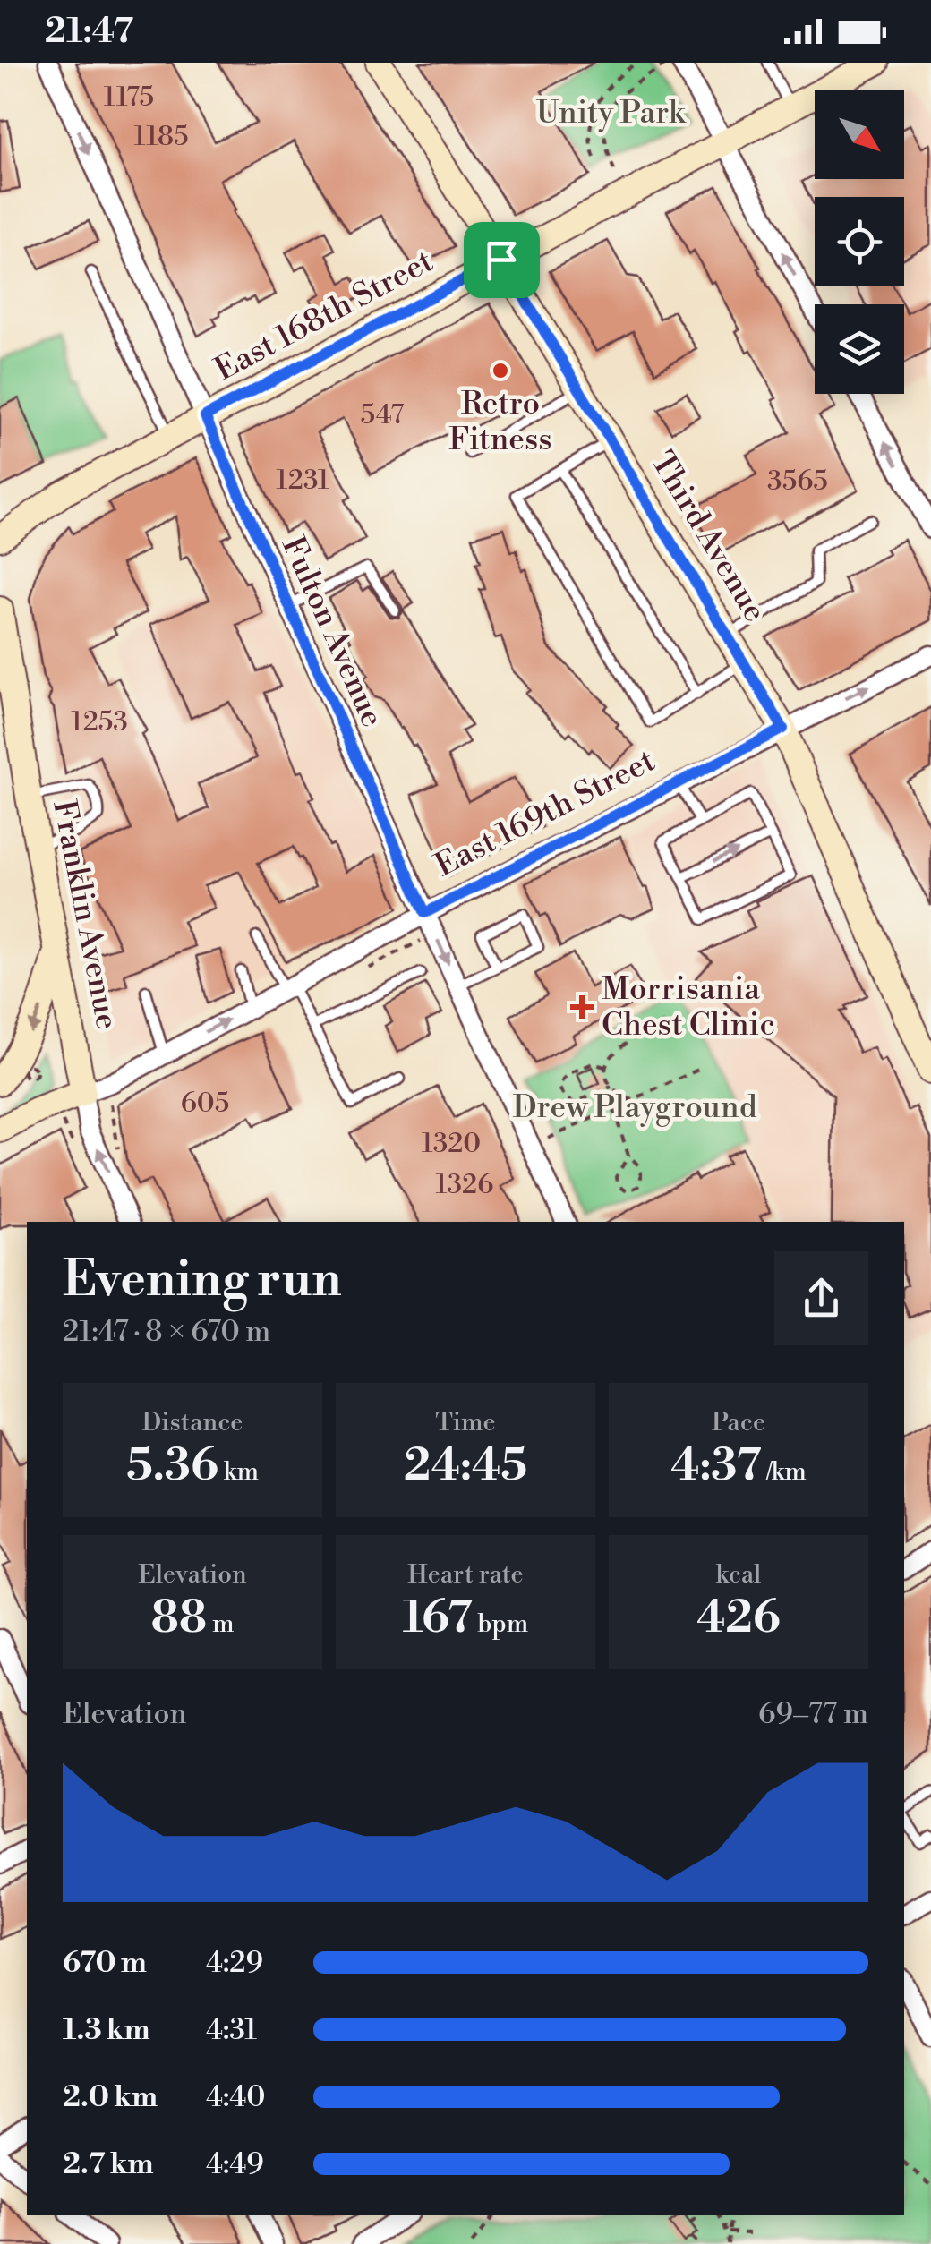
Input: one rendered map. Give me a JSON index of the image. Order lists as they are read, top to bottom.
{
  "streets": {
    "street": [
      "East 168th Street",
      "Third Avenue",
      "Fulton Avenue",
      "East 169th Street",
      "Franklin Avenue"
    ]
  },
  "crossings": [
    ["East 168th Street", "Third Avenue"],
    ["East 168th Street", "Fulton Avenue"],
    ["Third Avenue", "East 169th Street"],
    ["Fulton Avenue", "East 169th Street"],
    ["East 169th Street", "Franklin Avenue"]
  ],
  "one_way": ["Fulton Avenue"],
  "parks": ["Unity Park", "Drew Playground"],
  "places": {
    "other": ["Retro Fitness"],
    "health": ["Morrisania Chest Clinic"]
  },
  "house_numbers": [
    "1175",
    "1185",
    "547",
    "1231",
    "3565",
    "1253",
    "605",
    "1320",
    "1326"
  ],
  "north": "bottom right",
  "page": {
    "status": "21:47",
    "heading": ["Evening run", "21:47 · 8 × 670 m"],
    "stats": [
      ["Distance", "5.36 km"],
      ["Time", "24:45"],
      ["Pace", "4:37 /km"],
      ["Elevation", "88 m"],
      ["Heart rate", "167 bpm"],
      ["kcal", "426"]
    ],
    "chart": ["Elevation", "69–77 m"],
    "list": [
      {
        "name": "670 m",
        "note": "4:29"
      },
      {
        "name": "1.3 km",
        "note": "4:31"
      },
      {
        "name": "2.0 km",
        "note": "4:40"
      },
      {
        "name": "2.7 km",
        "note": "4:49"
      }
    ]
  }
}
